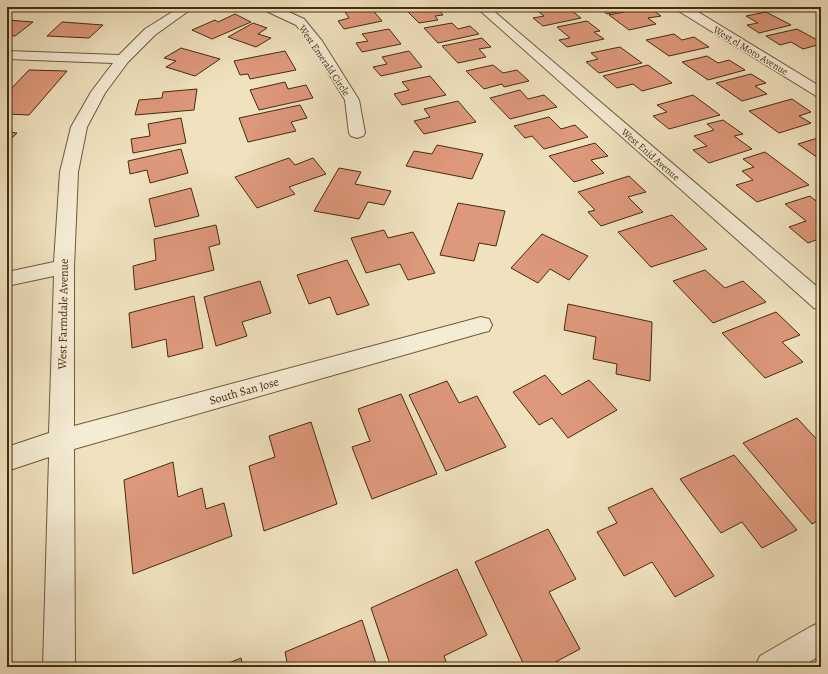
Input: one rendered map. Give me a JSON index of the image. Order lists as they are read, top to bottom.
{
  "streets": {
    "street": [
      "West el Moro Avenue",
      "West Emerald Circle",
      "West Enid Avenue",
      "West Farmdale Avenue",
      "South San Jose"
    ]
  },
  "crossings": [
    ["West Farmdale Avenue", "South San Jose"]
  ]
}
